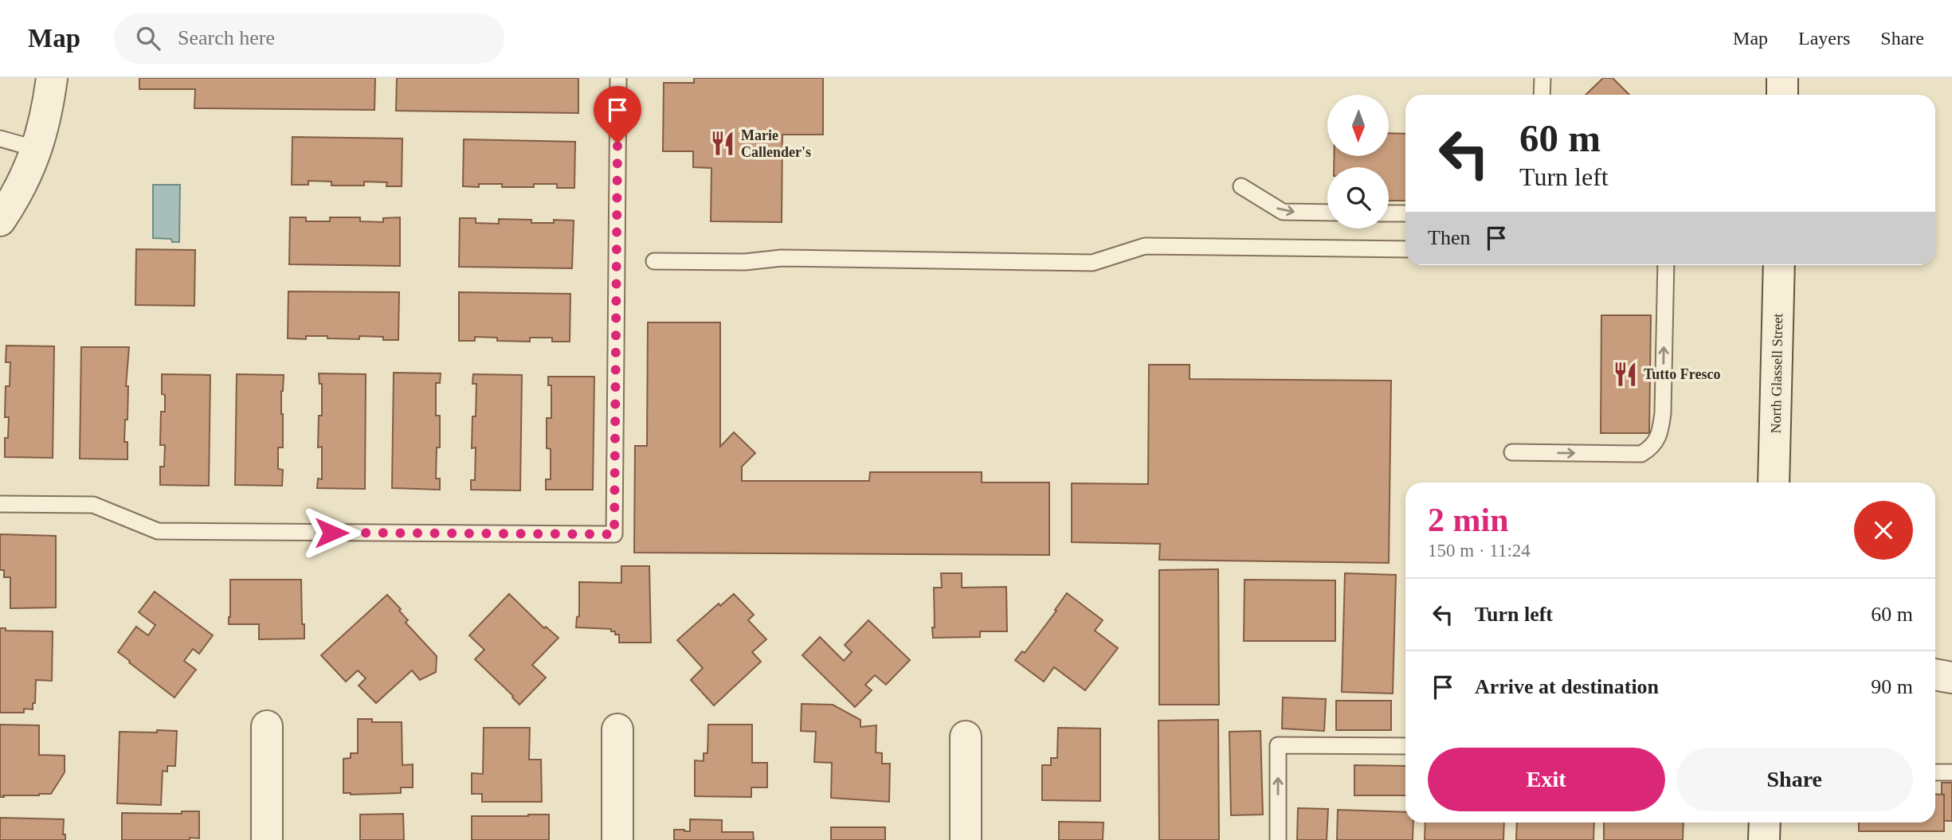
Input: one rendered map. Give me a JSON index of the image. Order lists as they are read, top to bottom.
{
  "streets": {
    "street": ["North Glassell Street"]
  },
  "places": {
    "restaurant": ["Marie Callender's", "Tutto Fresco"]
  },
  "north": "bottom",
  "page": {
    "header": "Map",
    "search": "Search here",
    "nav": ["Map", "Layers", "Share"],
    "turn": ["60 m", "Turn left"],
    "then": "Then",
    "heading": ["2 min", "150 m · 11:24"],
    "list": [
      {
        "name": "Turn left",
        "value": "60 m"
      },
      {
        "name": "Arrive at destination",
        "value": "90 m"
      }
    ],
    "buttons": ["Exit", "Share"]
  }
}
